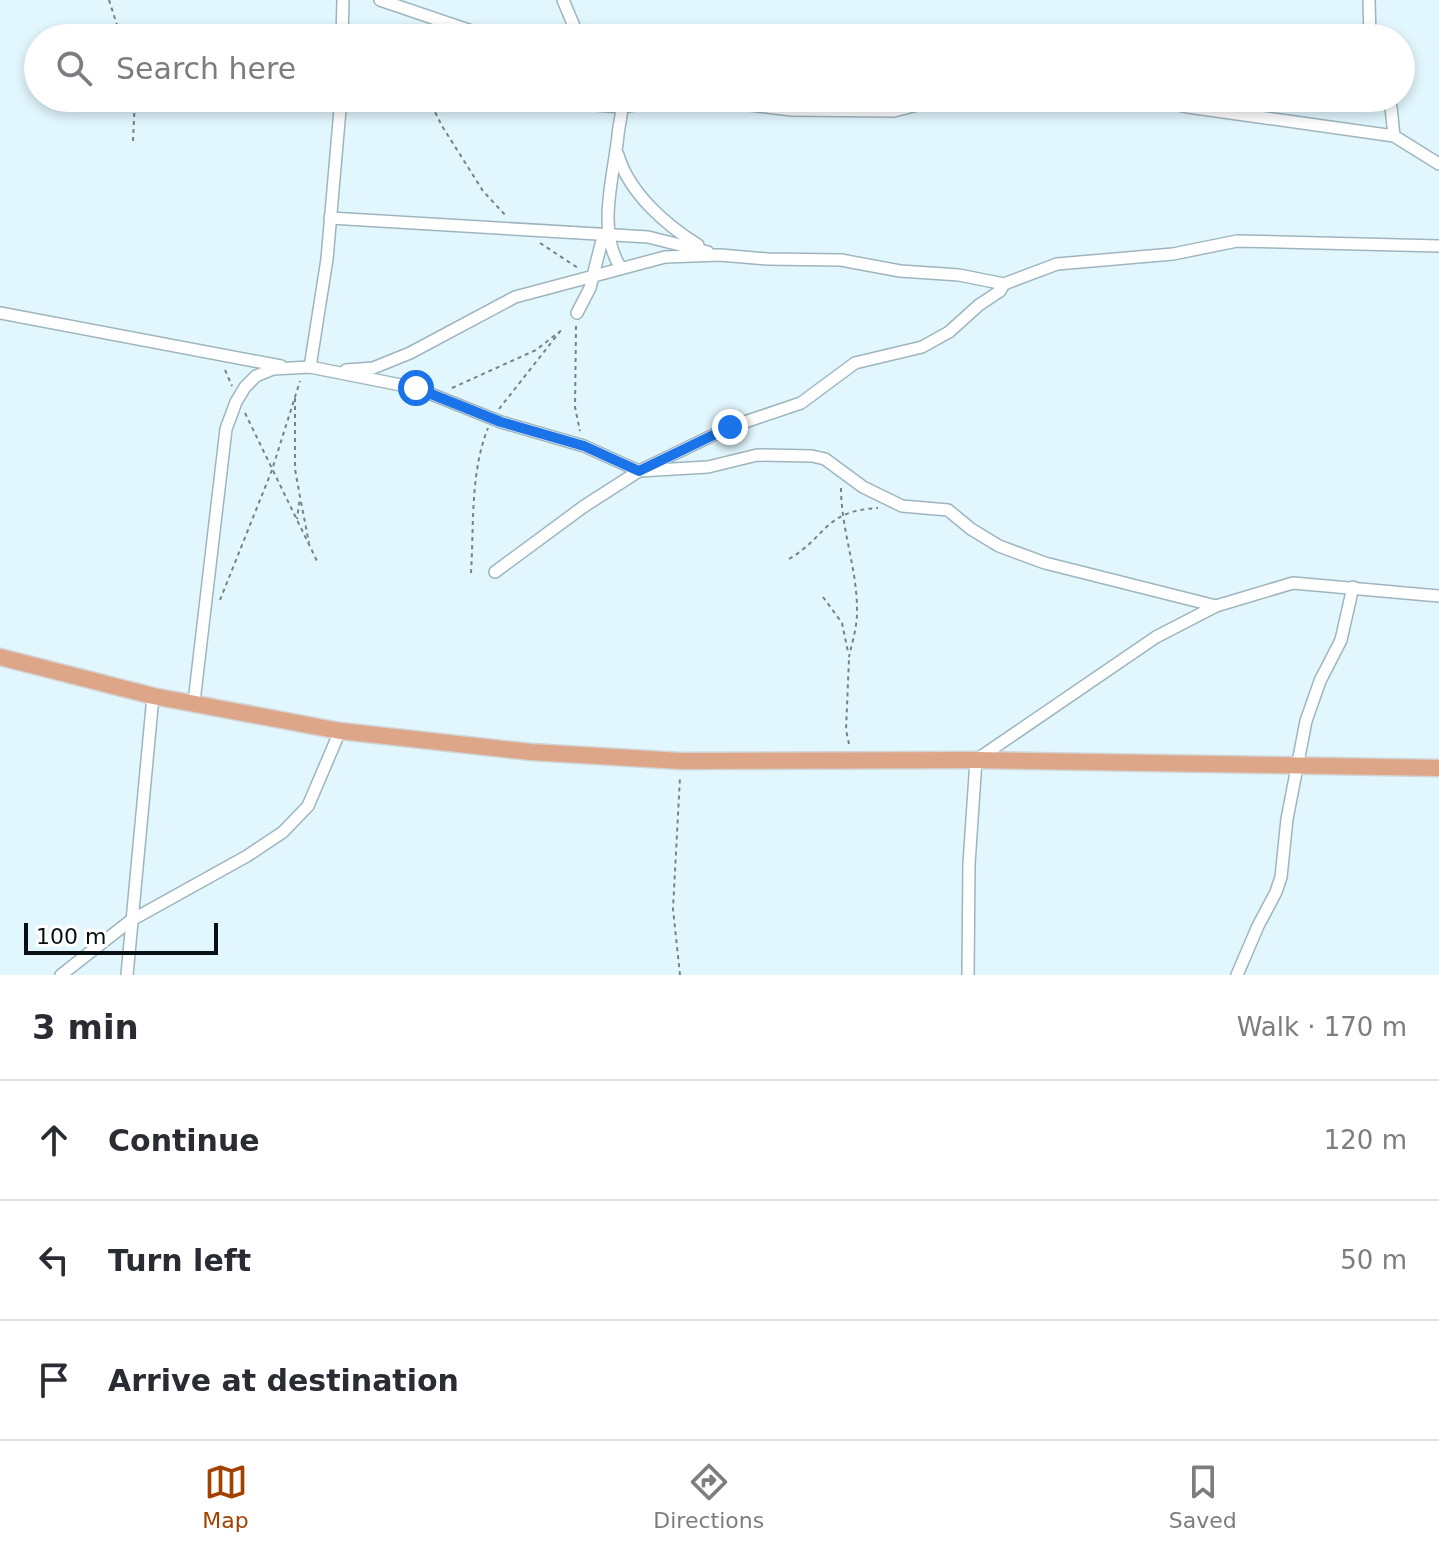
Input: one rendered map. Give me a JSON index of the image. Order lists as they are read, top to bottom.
{
  "scale_bar": "100 m",
  "page": {
    "search": "Search here",
    "scale": "100 m",
    "heading": ["3 min", "Walk · 170 m"],
    "list": [
      ["Continue", "120 m"],
      ["Turn left", "50 m"],
      "Arrive at destination"
    ],
    "nav": ["Map", "Directions", "Saved"]
  }
}
